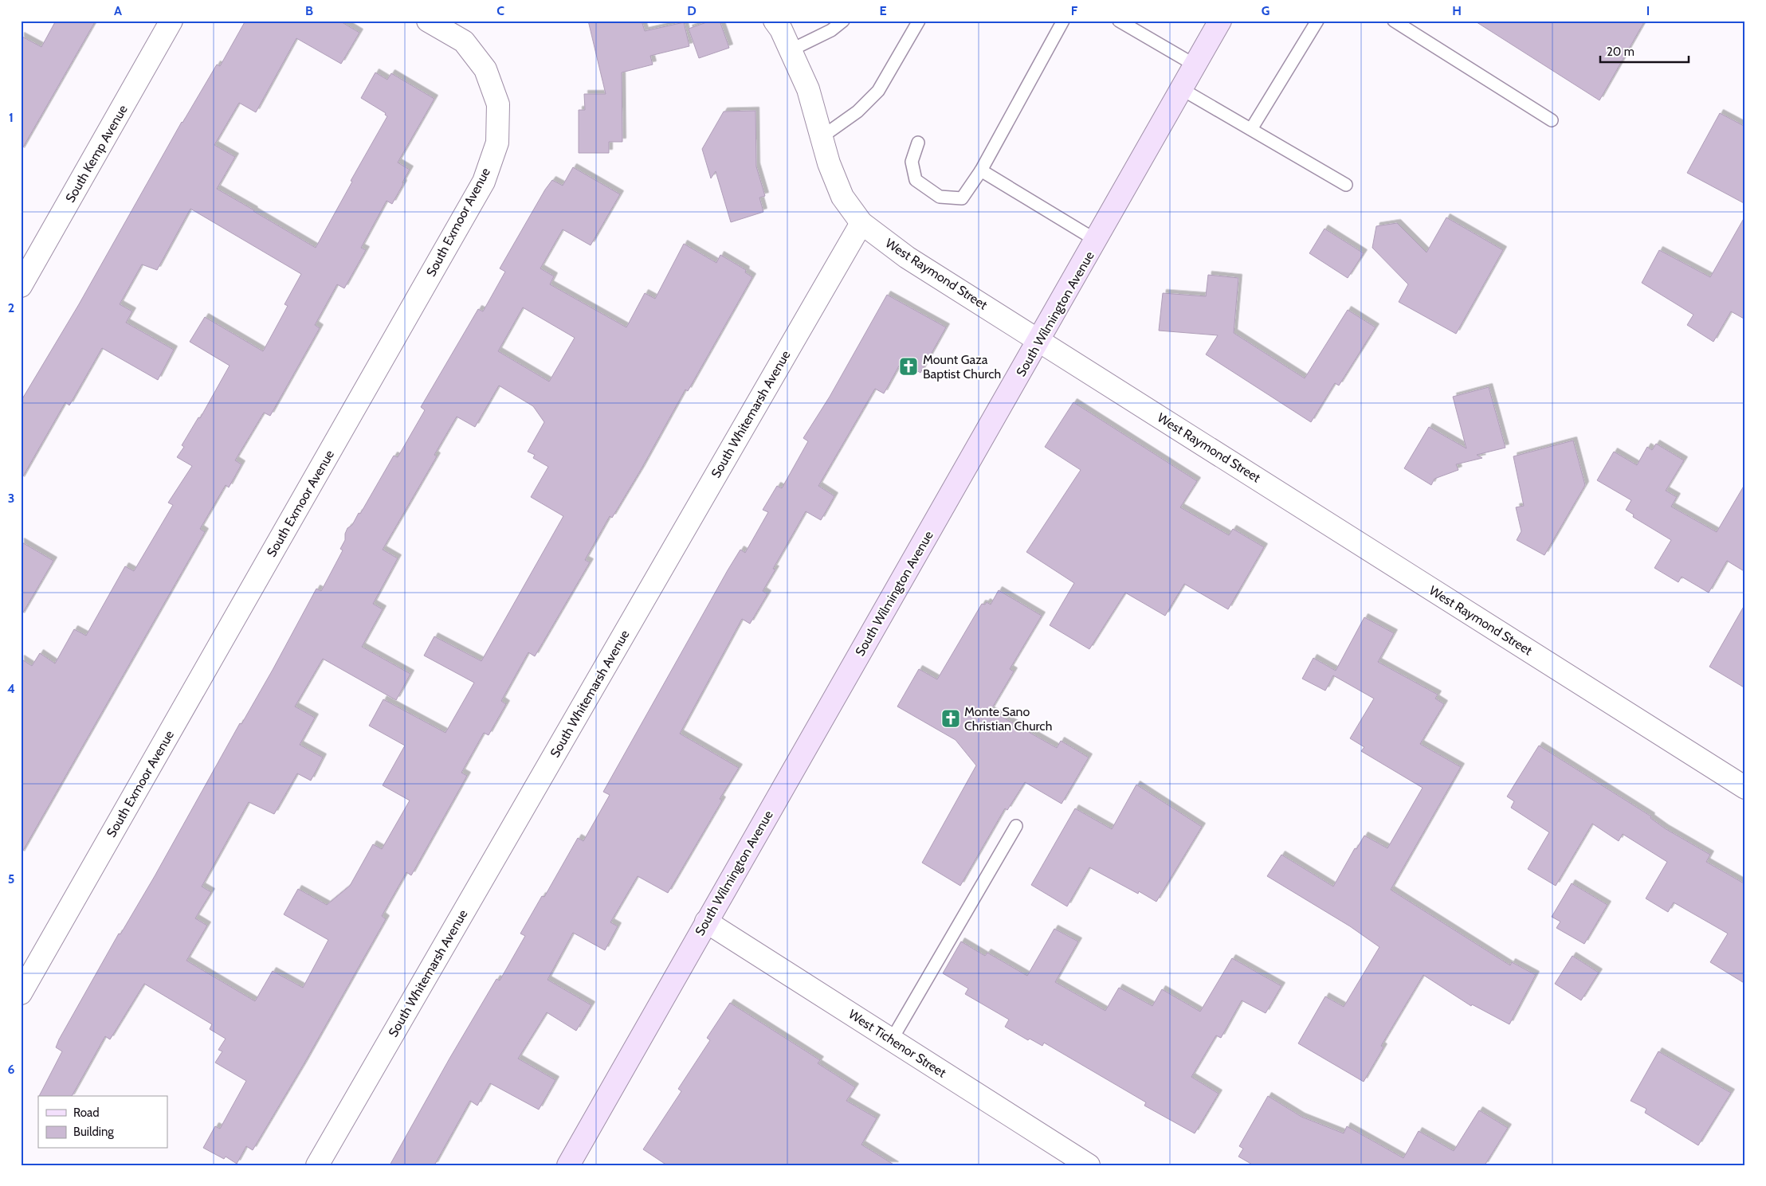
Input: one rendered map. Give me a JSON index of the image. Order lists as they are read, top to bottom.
{
  "streets": {
    "main road": ["South Wilmington Avenue"],
    "street": [
      "South Kemp Avenue",
      "South Exmoor Avenue",
      "West Raymond Street",
      "South Whitemarsh Avenue",
      "West Tichenor Street"
    ]
  },
  "crossings": [
    ["West Raymond Street", "South Wilmington Avenue"],
    ["West Raymond Street", "South Whitemarsh Avenue"],
    ["South Wilmington Avenue", "West Tichenor Street"]
  ],
  "places": {
    "church": ["Mount Gaza Baptist Church", "Monte Sano Christian Church"]
  },
  "legend": ["Road", "Building"],
  "scale_bar": "20 m",
  "grid": {
    "columns": [
      "A",
      "B",
      "C",
      "D",
      "E",
      "F",
      "G",
      "H",
      "I"
    ],
    "rows": [
      "1",
      "2",
      "3",
      "4",
      "5",
      "6"
    ]
  }
}
